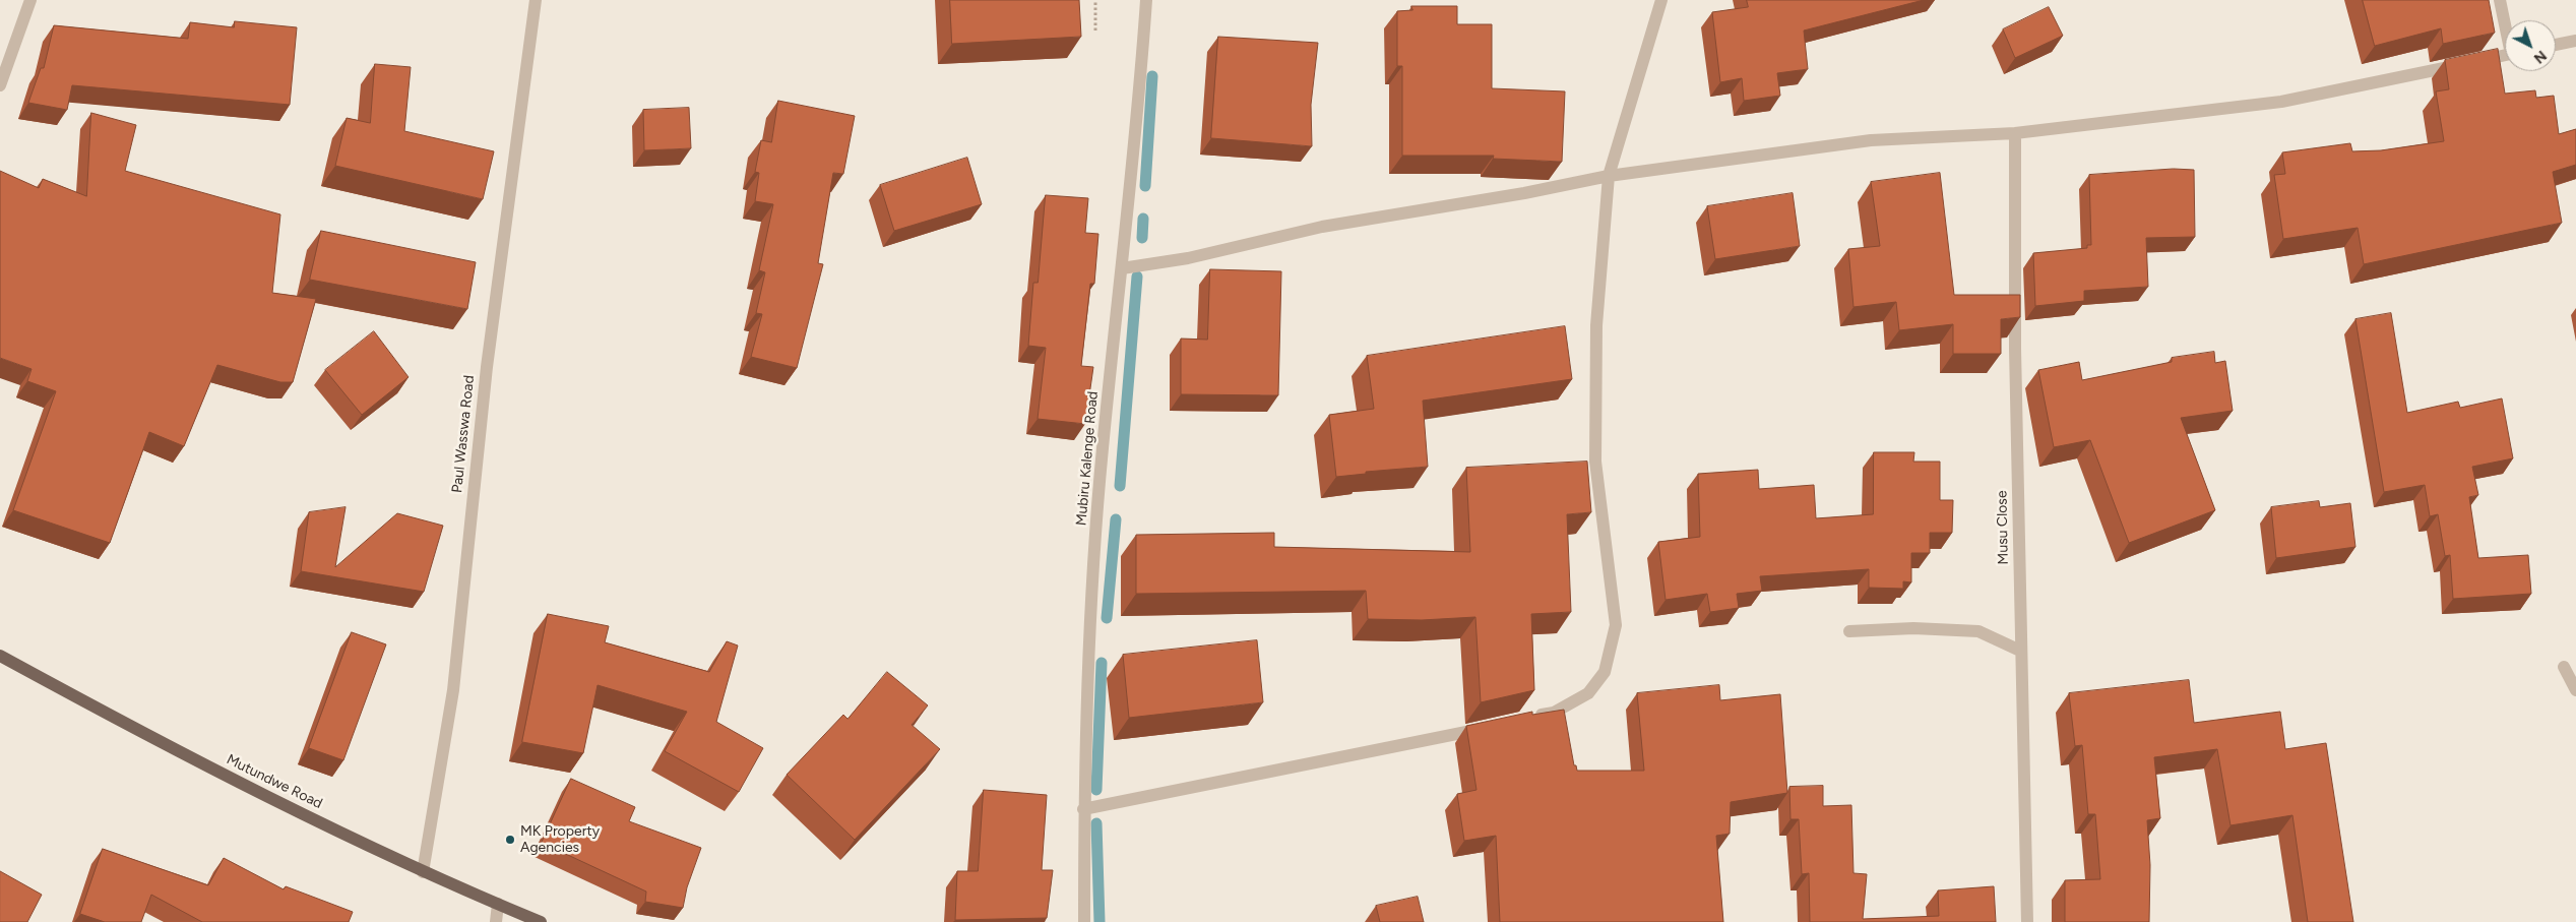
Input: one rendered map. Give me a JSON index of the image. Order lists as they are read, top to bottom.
{
  "streets": {
    "main road": ["Mutundwe Road"],
    "street": ["Paul Wasswa Road", "Mubiru Kalenge Road", "Musu Close"]
  },
  "crossings": [
    ["Paul Wasswa Road", "Mutundwe Road"]
  ],
  "places": ["MK Property Agencies"],
  "north": "bottom right"
}
